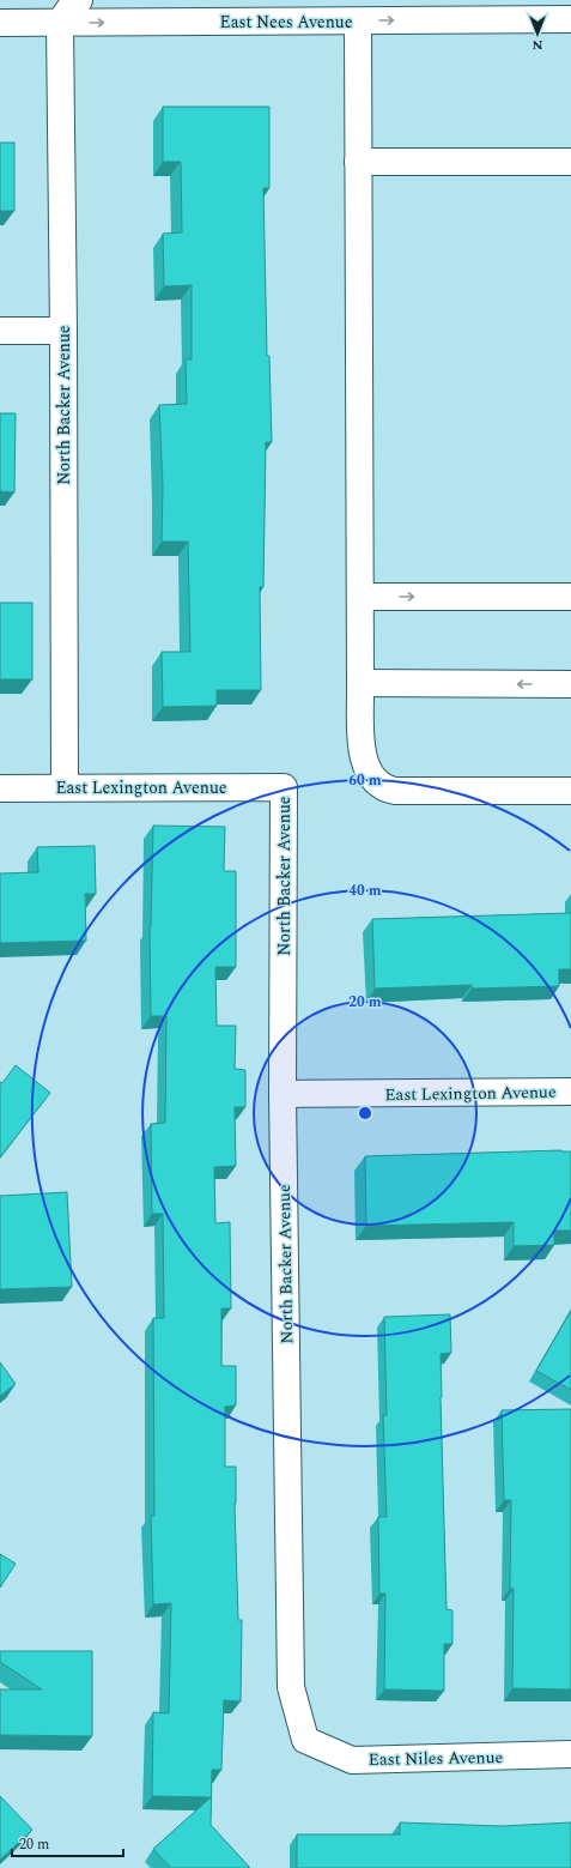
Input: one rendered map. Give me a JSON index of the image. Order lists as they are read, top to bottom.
{
  "streets": {
    "street": [
      "East Nees Avenue",
      "North Backer Avenue",
      "East Lexington Avenue",
      "East Niles Avenue"
    ]
  },
  "crossings": [
    ["East Nees Avenue", "North Backer Avenue"],
    ["North Backer Avenue", "East Lexington Avenue"],
    ["North Backer Avenue", "East Niles Avenue"]
  ],
  "scale_bar": "20 m",
  "north": "bottom",
  "rings": ["60 m", "40 m", "20 m"]
}
